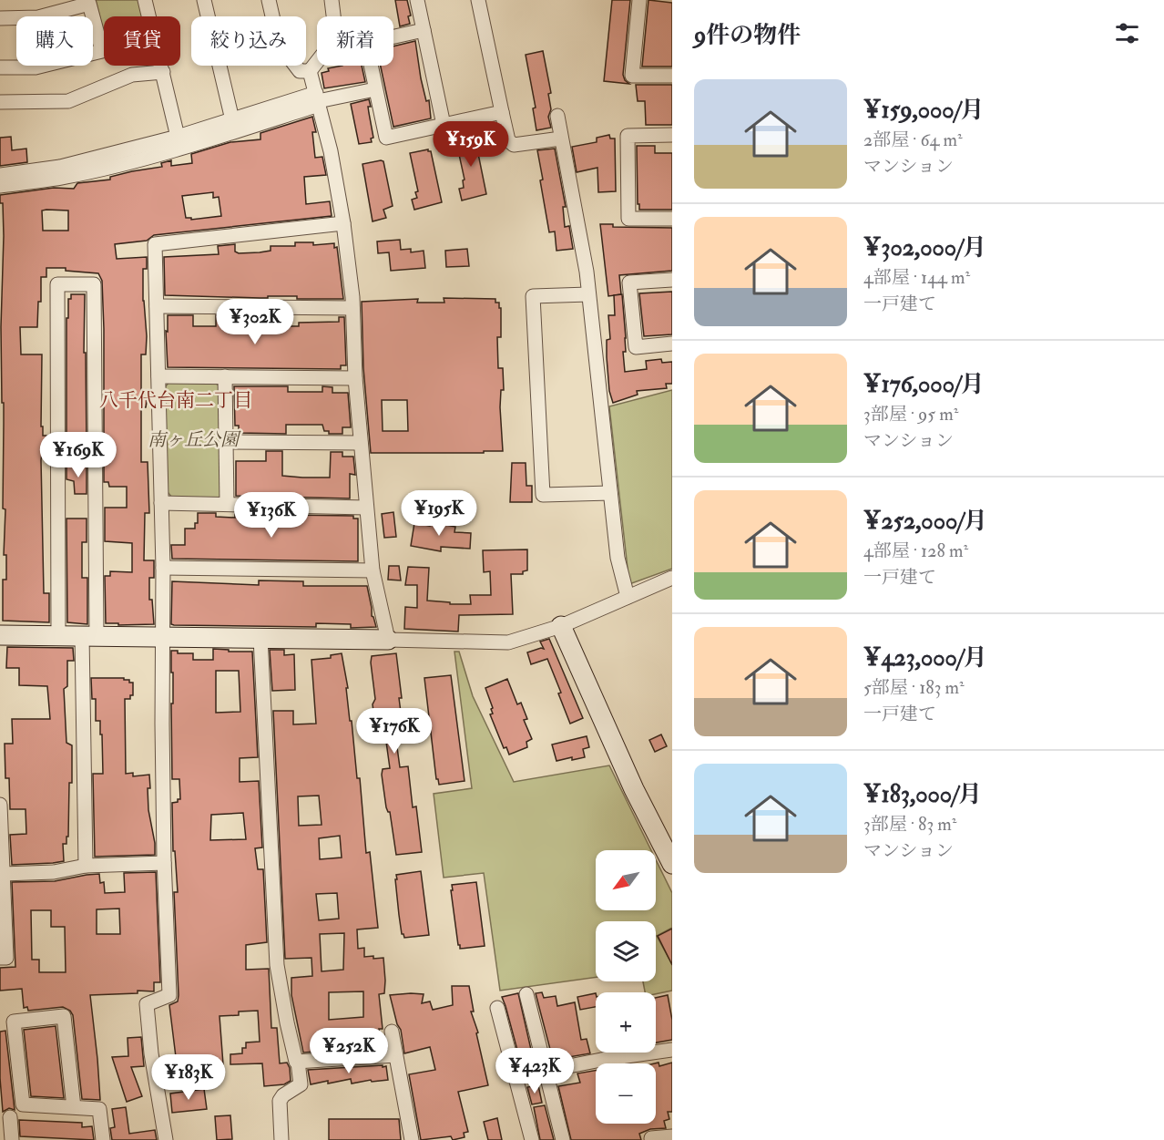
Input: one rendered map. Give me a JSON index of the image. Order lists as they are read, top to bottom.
{
  "districts": ["八千代台南二丁目"],
  "parks": ["南ヶ丘公園"],
  "north": "bottom left",
  "page": {
    "heading": "9件の物件",
    "chip": [
      "購入",
      "賃貸",
      "絞り込み",
      "新着"
    ],
    "list": [
      {
        "name": "¥159,000/月",
        "note": "2部屋 · 64 m² · マンション"
      },
      {
        "name": "¥302,000/月",
        "note": "4部屋 · 144 m² · 一戸建て"
      },
      {
        "name": "¥176,000/月",
        "note": "3部屋 · 95 m² · マンション"
      },
      {
        "name": "¥252,000/月",
        "note": "4部屋 · 128 m² · 一戸建て"
      },
      {
        "name": "¥423,000/月",
        "note": "5部屋 · 183 m² · 一戸建て"
      },
      {
        "name": "¥183,000/月",
        "note": "3部屋 · 83 m² · マンション"
      }
    ],
    "price": [
      "¥159K",
      "¥302K",
      "¥169K",
      "¥195K",
      "¥136K",
      "¥176K",
      "¥252K",
      "¥423K",
      "¥183K"
    ],
    "map_buttons": ["+", "−"]
  }
}
